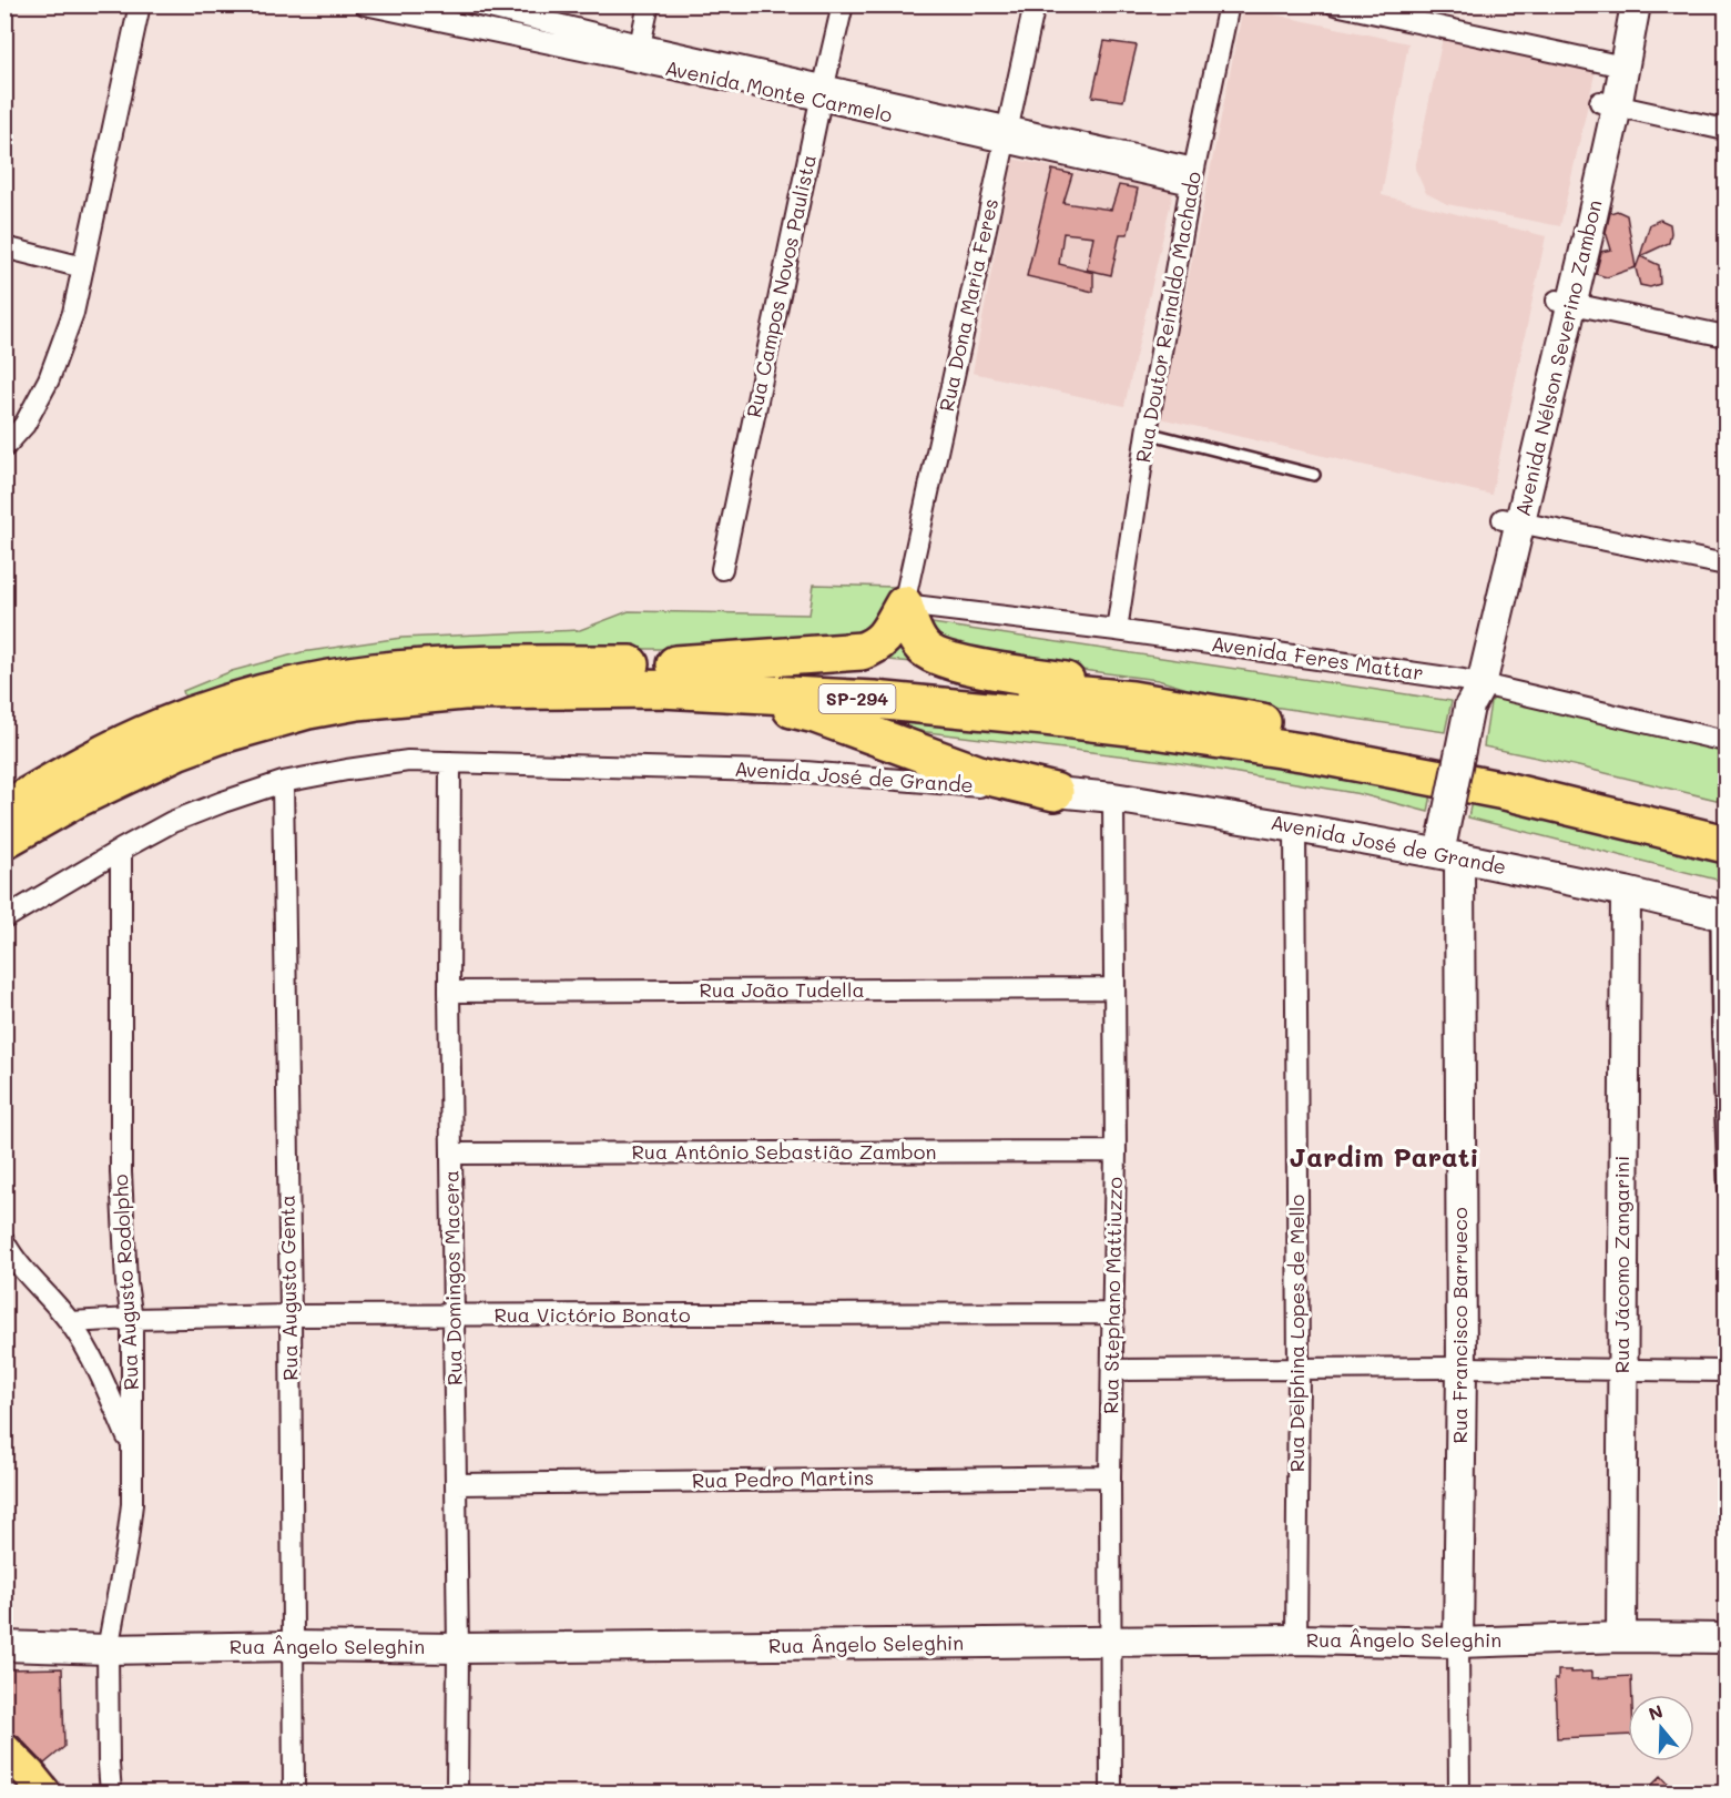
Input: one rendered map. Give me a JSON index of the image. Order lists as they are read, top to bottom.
{
  "streets": {
    "highway": ["SP-294"],
    "street": [
      "Avenida Monte Carmelo",
      "Rua Campos Novos Paulista",
      "Rua Dona Maria Feres",
      "Rua Doutor Reinaldo Machado",
      "Avenida Nélson Severino Zambon",
      "Avenida Feres Mattar",
      "Avenida José de Grande",
      "Rua João Tudella",
      "Rua Antônio Sebastião Zambon",
      "Rua Jácomo Zangarini",
      "Rua Domingos Macera",
      "Rua Augusto Rodolpho",
      "Rua Augusto Genta",
      "Rua Stephano Mattiuzzo",
      "Rua Victório Bonato",
      "Rua Francisco Barrueco",
      "Rua Delphina Lopes de Mello",
      "Rua Pedro Martins",
      "Rua Ângelo Seleghin"
    ]
  },
  "crossings": [
    ["Avenida Monte Carmelo", "Rua Campos Novos Paulista"],
    ["Avenida Monte Carmelo", "Rua Dona Maria Feres"],
    ["Avenida Monte Carmelo", "Rua Doutor Reinaldo Machado"],
    ["Rua Dona Maria Feres", "Avenida Feres Mattar"],
    ["Rua Doutor Reinaldo Machado", "Avenida Feres Mattar"],
    ["Avenida Nélson Severino Zambon", "Avenida Feres Mattar"],
    ["Avenida Nélson Severino Zambon", "Avenida José de Grande"],
    ["Avenida Nélson Severino Zambon", "Rua Francisco Barrueco"],
    ["Avenida José de Grande", "Rua Jácomo Zangarini"],
    ["Avenida José de Grande", "Rua Domingos Macera"],
    ["Avenida José de Grande", "Rua Augusto Rodolpho"],
    ["Avenida José de Grande", "Rua Augusto Genta"],
    ["Avenida José de Grande", "Rua Stephano Mattiuzzo"],
    ["Avenida José de Grande", "Rua Francisco Barrueco"],
    ["Avenida José de Grande", "Rua Delphina Lopes de Mello"],
    ["Rua João Tudella", "Rua Domingos Macera"],
    ["Rua João Tudella", "Rua Stephano Mattiuzzo"],
    ["Rua Antônio Sebastião Zambon", "Rua Domingos Macera"],
    ["Rua Antônio Sebastião Zambon", "Rua Stephano Mattiuzzo"],
    ["Rua Jácomo Zangarini", "Rua Ângelo Seleghin"],
    ["Rua Domingos Macera", "Rua Victório Bonato"],
    ["Rua Domingos Macera", "Rua Pedro Martins"],
    ["Rua Domingos Macera", "Rua Ângelo Seleghin"],
    ["Rua Augusto Rodolpho", "Rua Victório Bonato"],
    ["Rua Augusto Rodolpho", "Rua Ângelo Seleghin"],
    ["Rua Augusto Genta", "Rua Victório Bonato"],
    ["Rua Augusto Genta", "Rua Ângelo Seleghin"],
    ["Rua Stephano Mattiuzzo", "Rua Victório Bonato"],
    ["Rua Stephano Mattiuzzo", "Rua Pedro Martins"],
    ["Rua Stephano Mattiuzzo", "Rua Ângelo Seleghin"],
    ["Rua Francisco Barrueco", "Rua Ângelo Seleghin"],
    ["Rua Delphina Lopes de Mello", "Rua Ângelo Seleghin"]
  ],
  "districts": ["Jardim Parati"],
  "north": "top"
}
